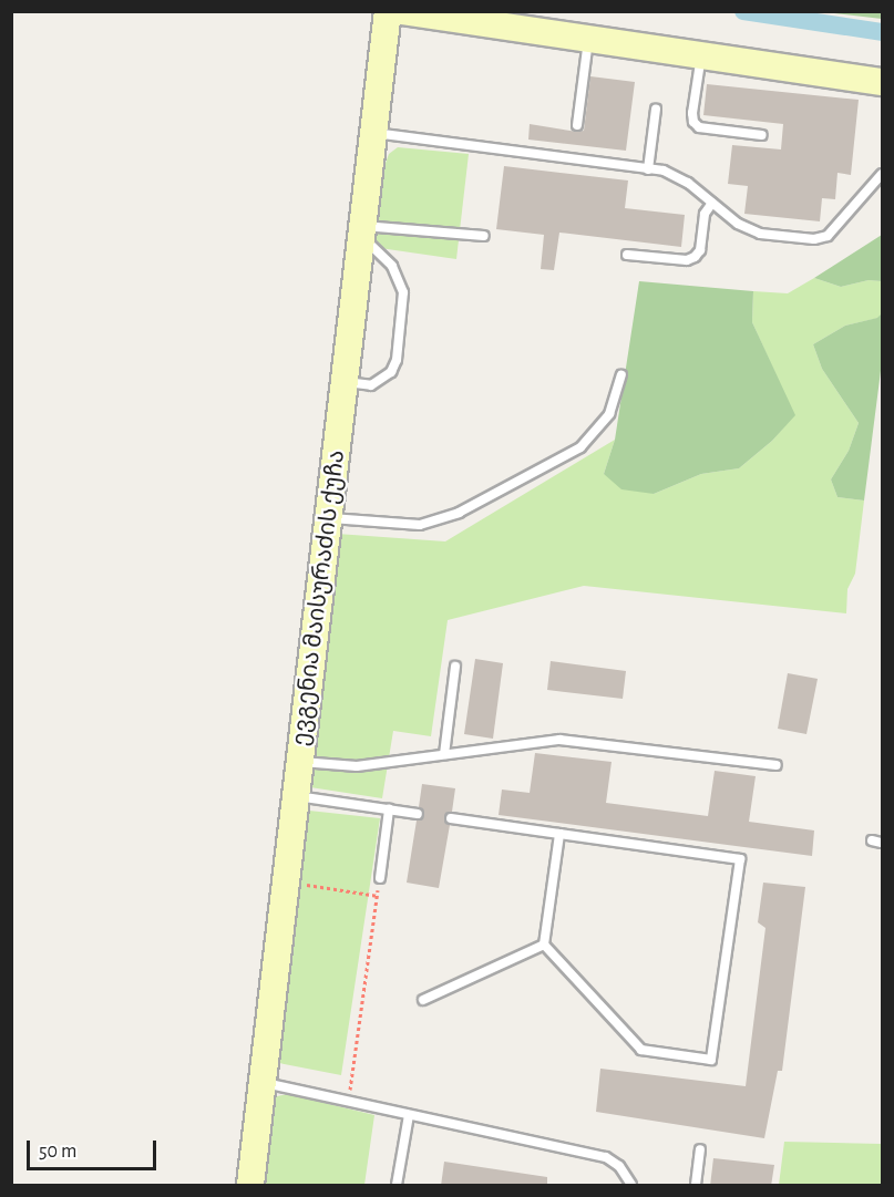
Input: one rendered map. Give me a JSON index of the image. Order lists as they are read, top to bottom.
{
  "streets": {
    "street": ["ევგენია მაისურაძის ქუჩა"]
  },
  "scale_bar": "50 m"
}
